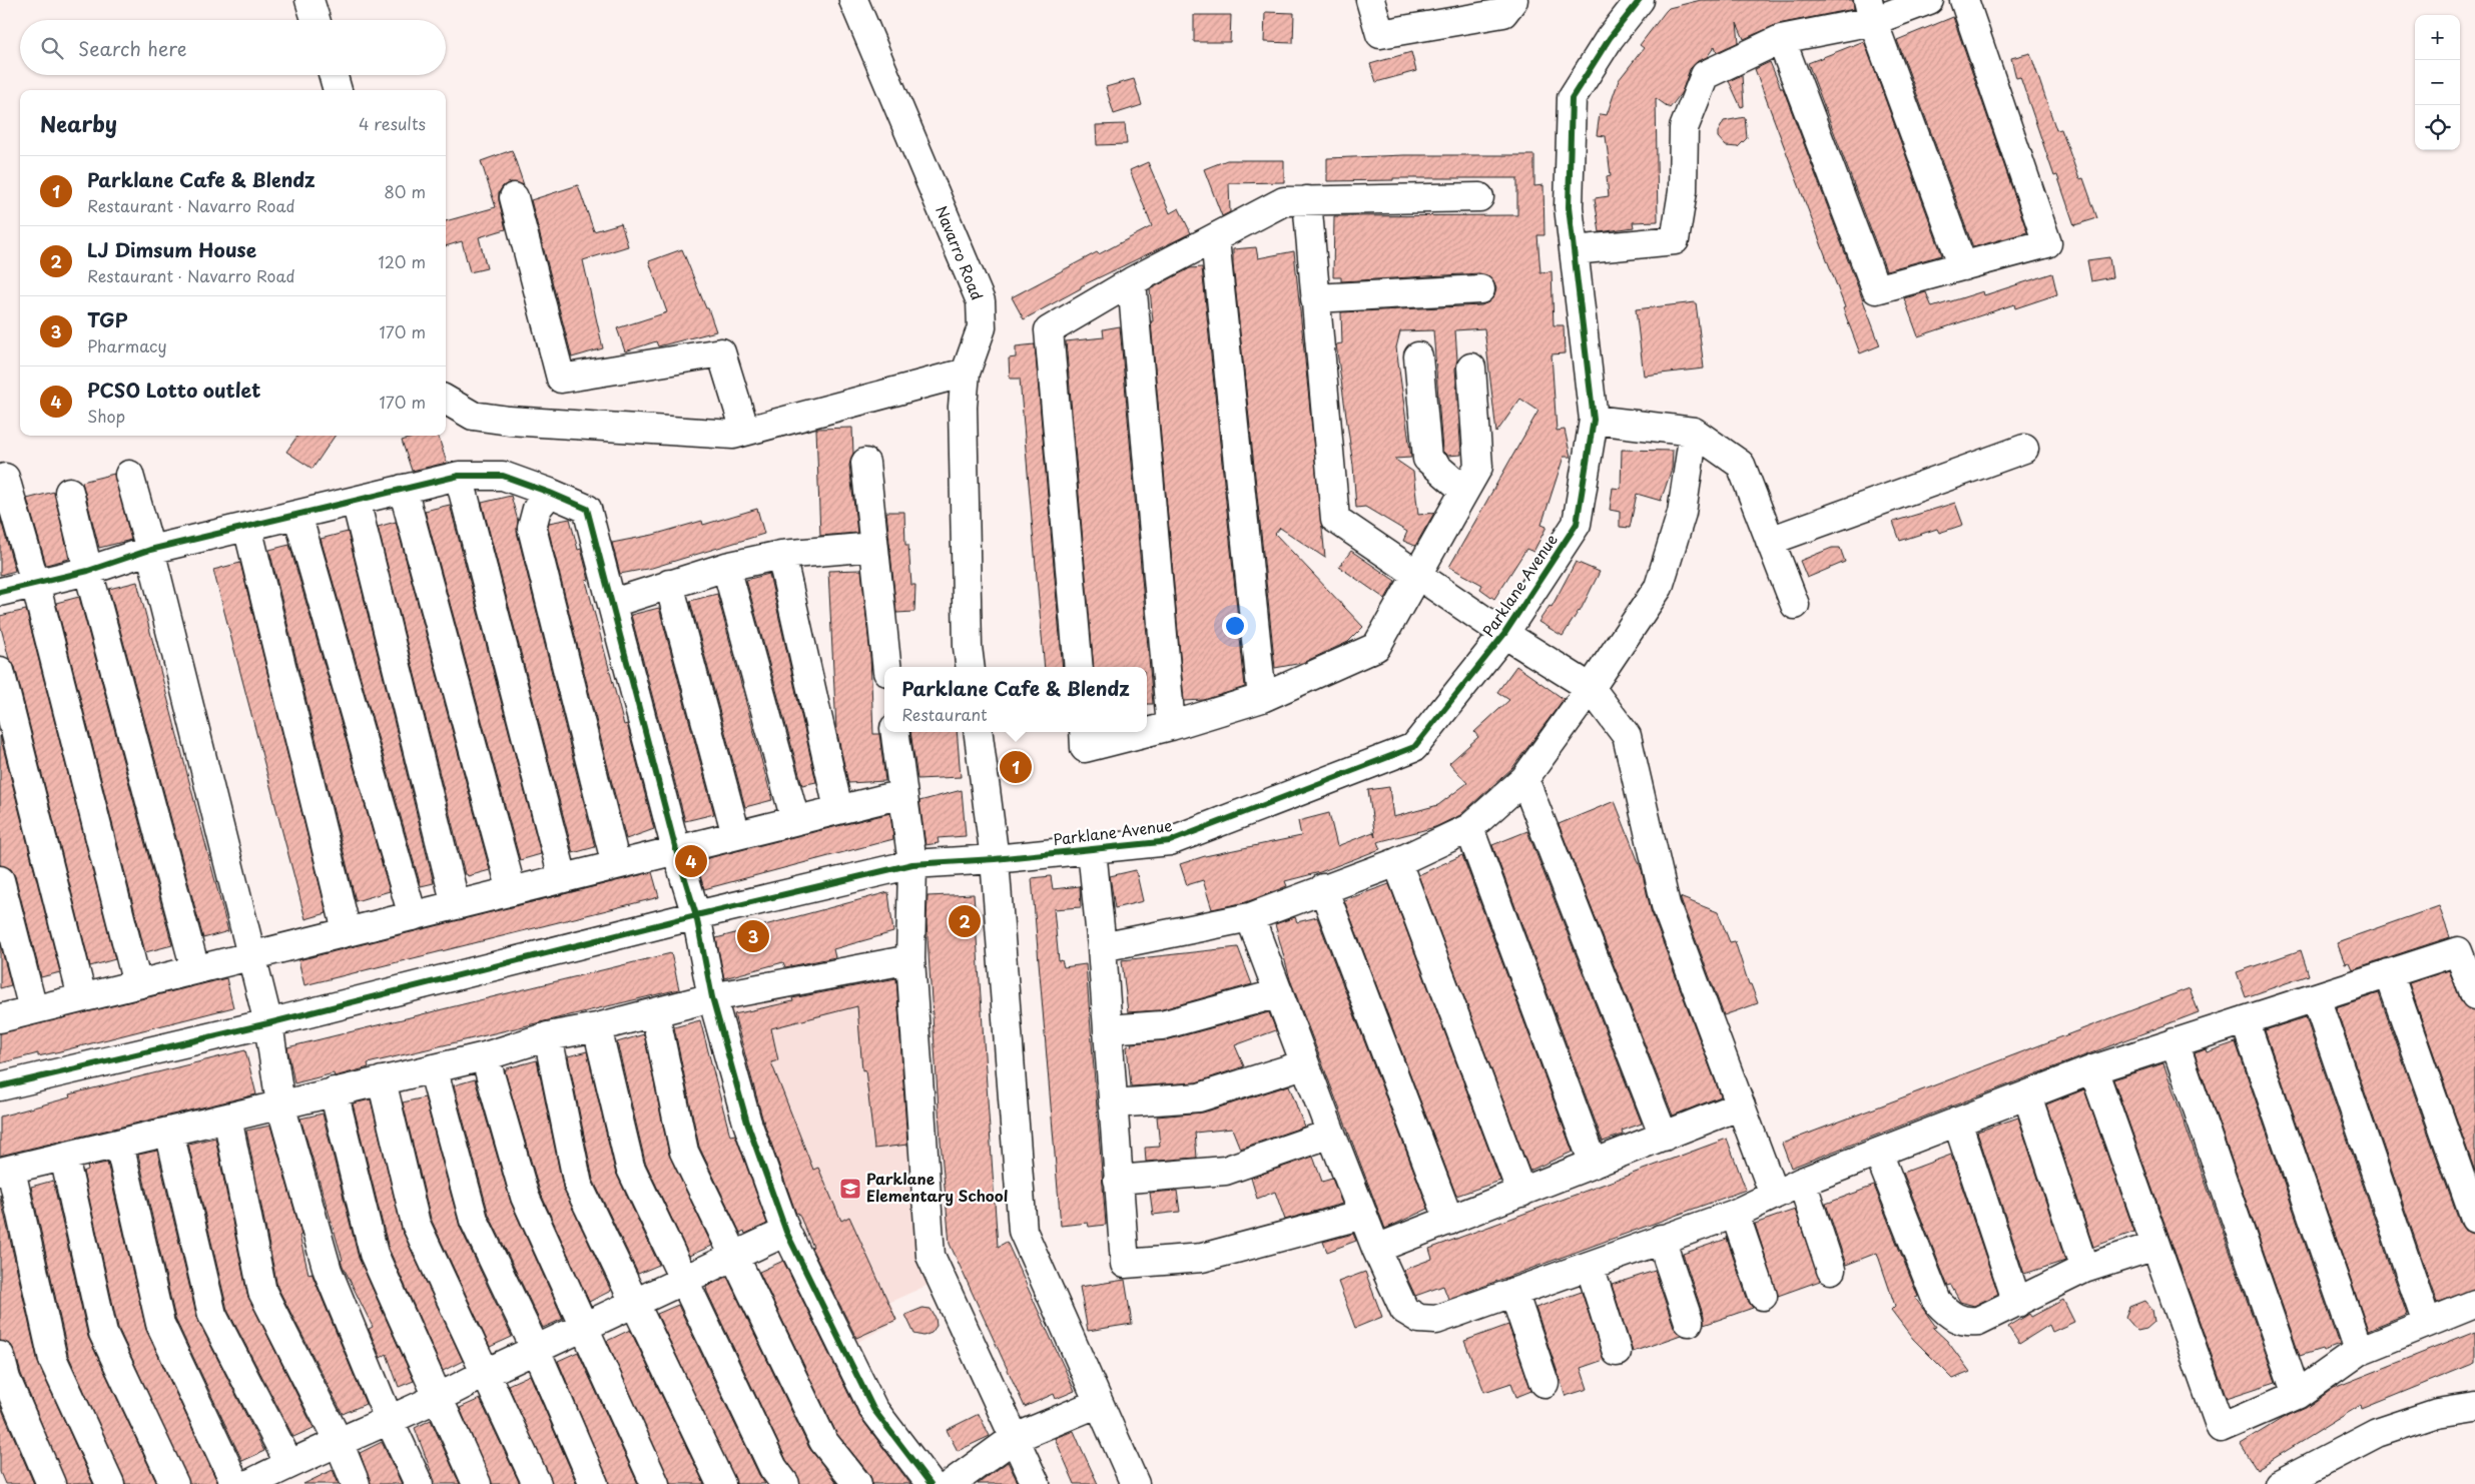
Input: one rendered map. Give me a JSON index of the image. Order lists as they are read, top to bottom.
{
  "streets": {
    "street": ["Navarro Road", "Parklane Avenue"]
  },
  "places": {
    "school or university": ["Parklane Elementary School"]
  },
  "page": {
    "map_buttons": ["+", "−"],
    "search": "Search here",
    "heading": ["Nearby", "4 results"],
    "list": [
      {
        "mark": "1",
        "name": "Parklane Cafe & Blendz",
        "note": "Restaurant · Navarro Road",
        "value": "80 m"
      },
      {
        "mark": "2",
        "name": "LJ Dimsum House",
        "note": "Restaurant · Navarro Road",
        "value": "120 m"
      },
      {
        "mark": "3",
        "name": "TGP",
        "note": "Pharmacy",
        "value": "170 m"
      },
      {
        "mark": "4",
        "name": "PCSO Lotto outlet",
        "note": "Shop",
        "value": "170 m"
      }
    ],
    "popup": ["Parklane Cafe & Blendz", "Restaurant"],
    "pins": [
      "1",
      "4",
      "2",
      "3"
    ]
  }
}
